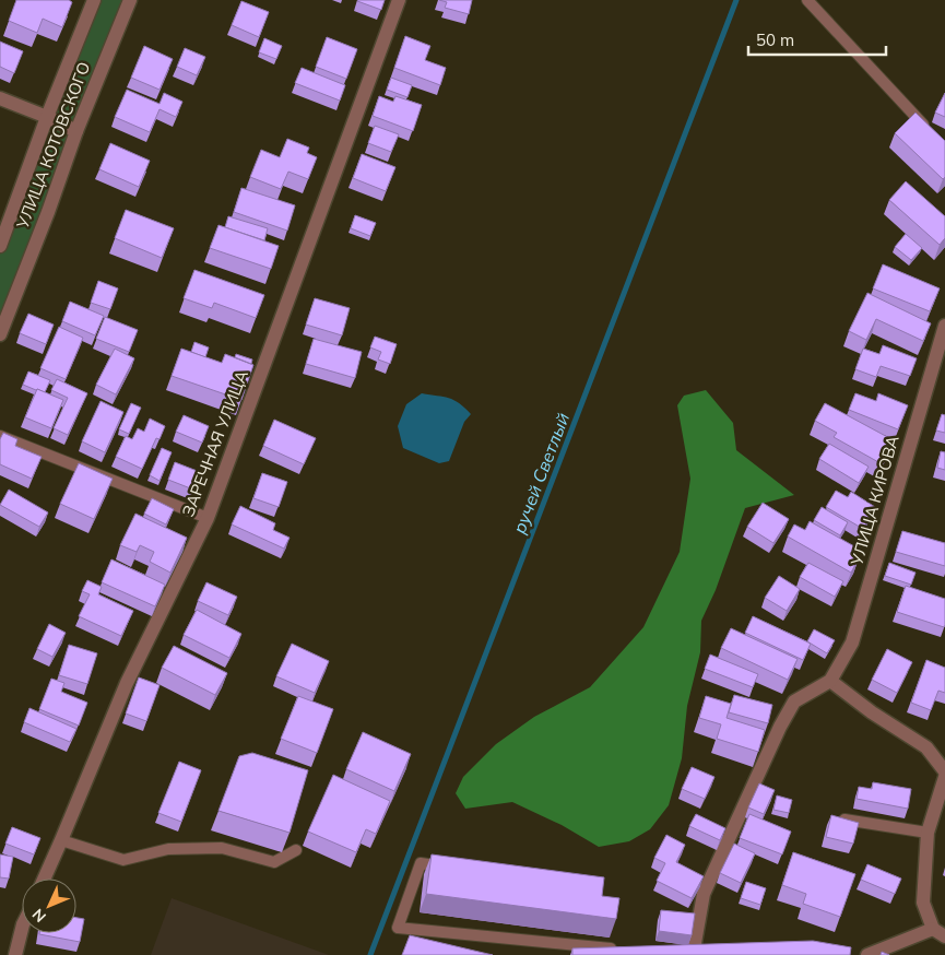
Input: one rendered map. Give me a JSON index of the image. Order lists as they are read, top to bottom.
{
  "streets": {
    "street": ["УЛИЦА КОТОВСКОГО", "ЗАРЕЧНАЯ УЛИЦА", "УЛИЦА КИРОВА"]
  },
  "water": ["ручей Светлый"],
  "scale_bar": "50 m",
  "north": "bottom left"
}
